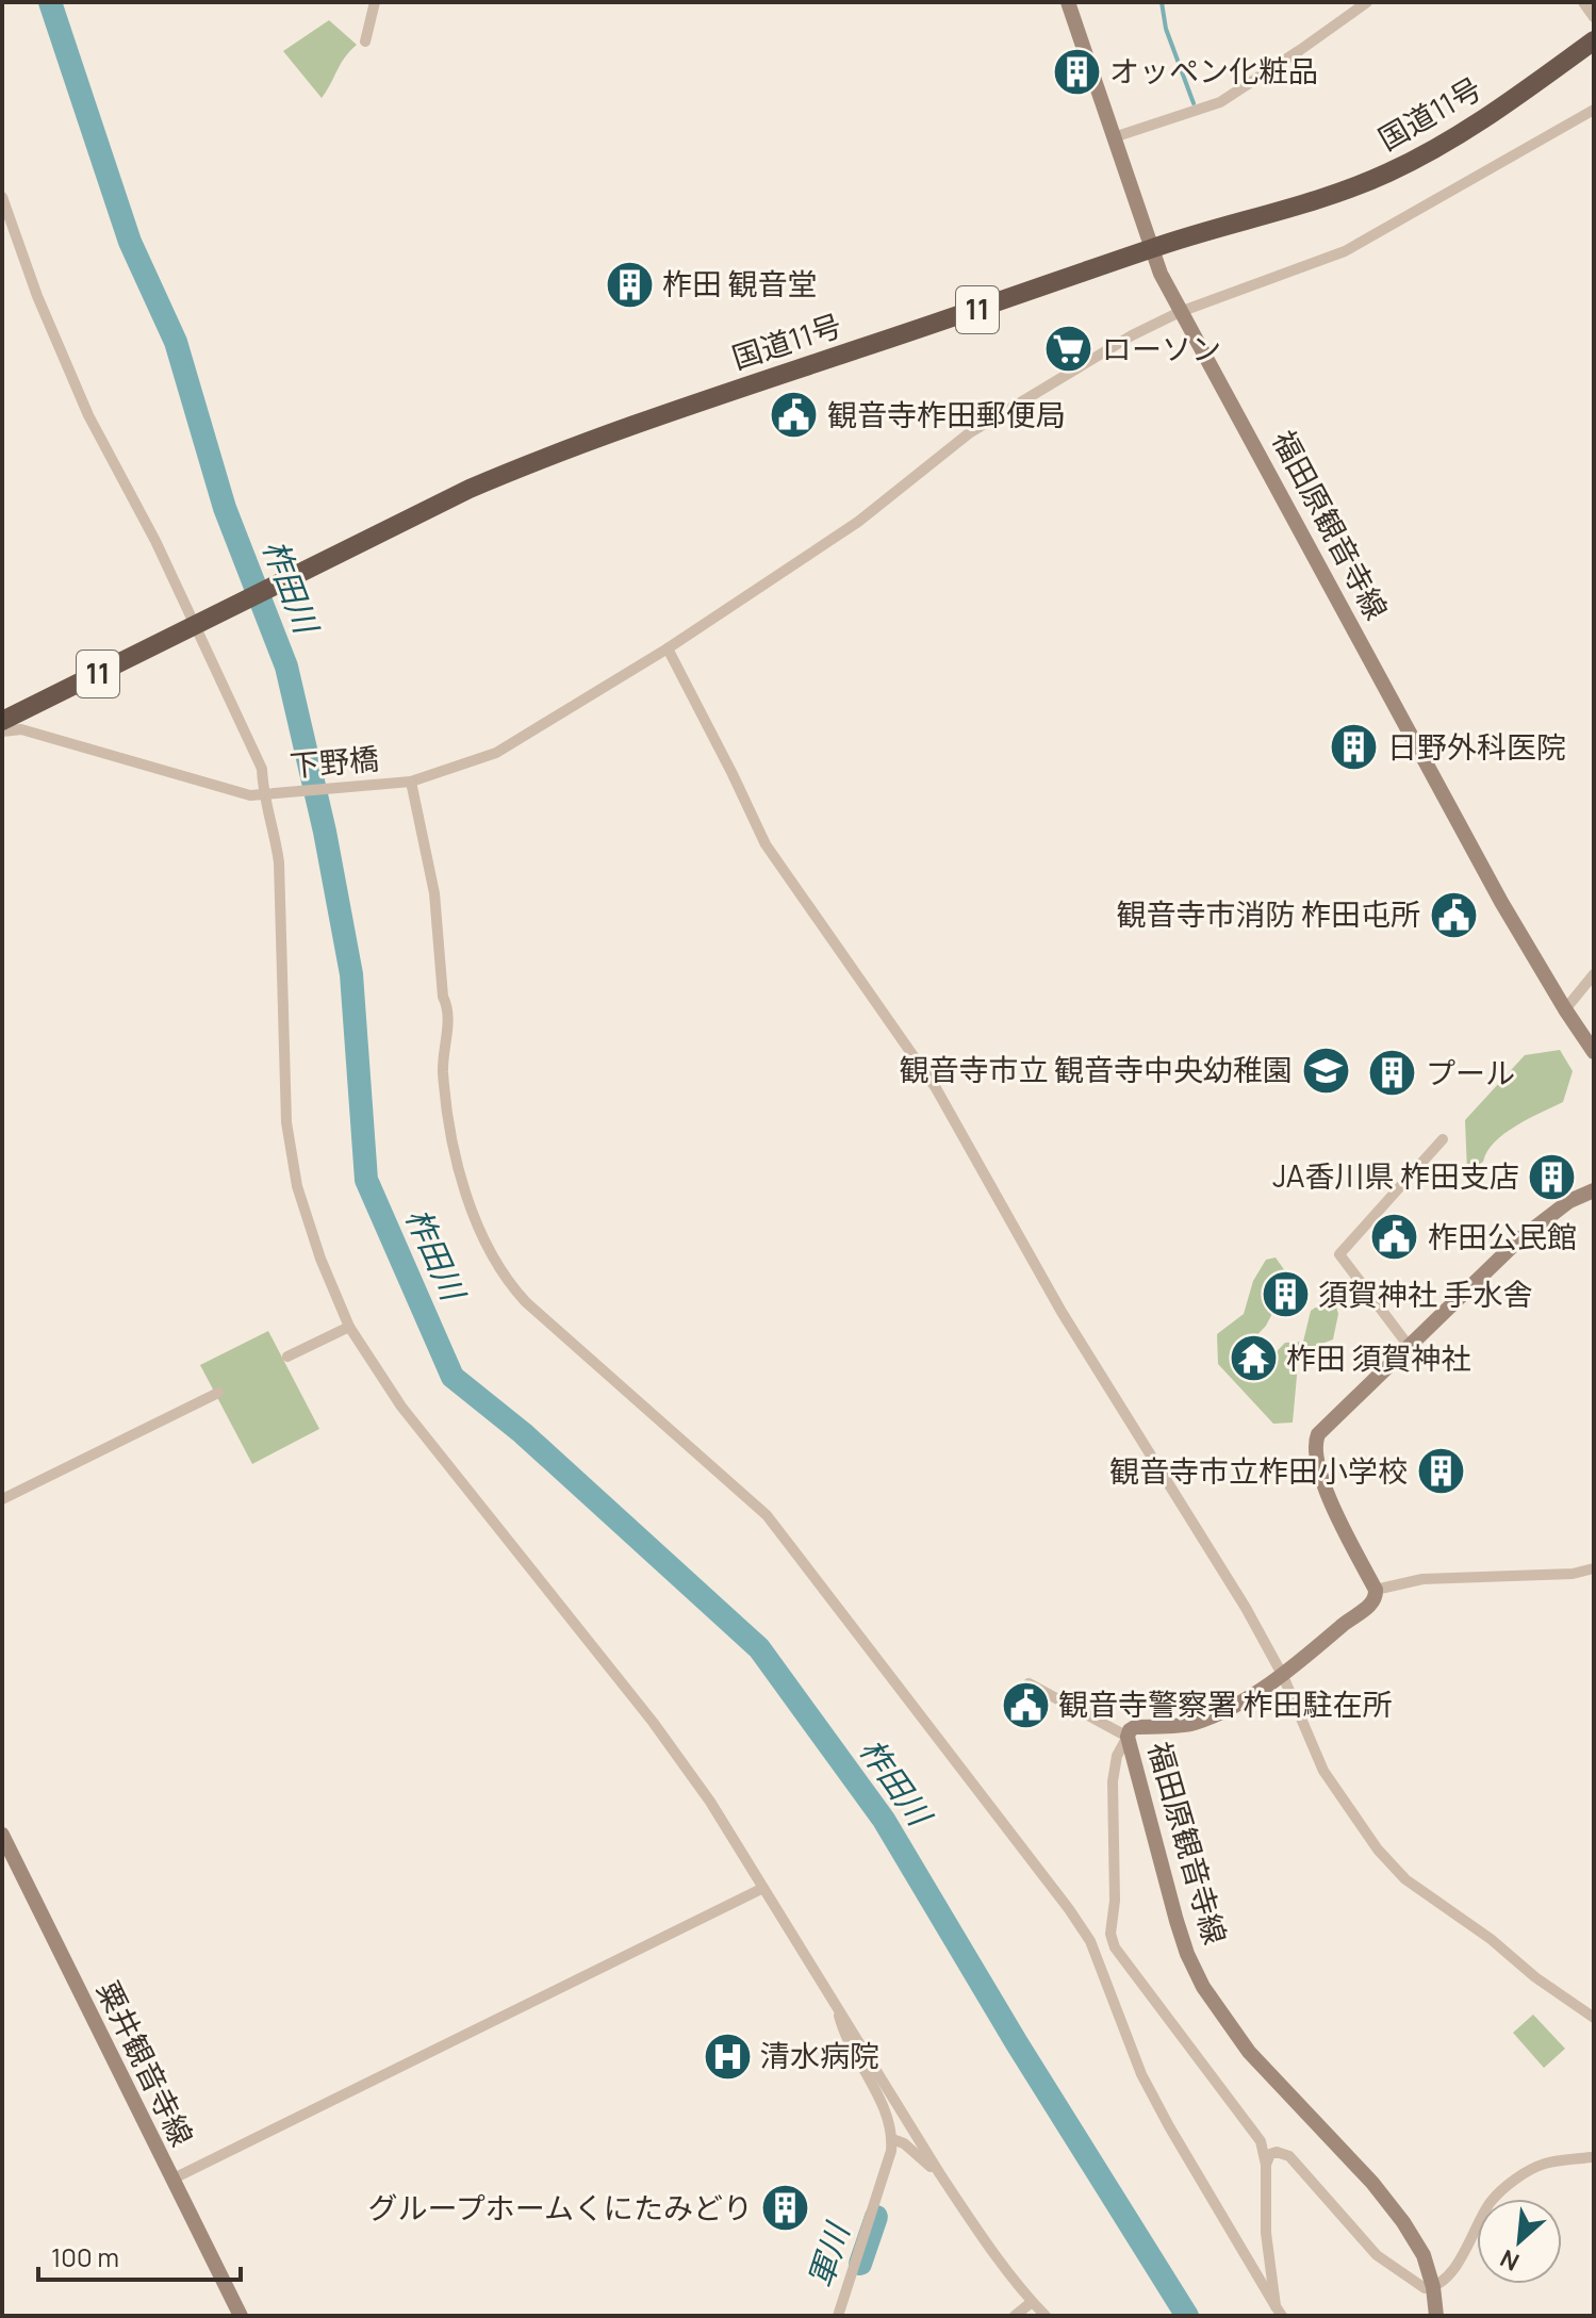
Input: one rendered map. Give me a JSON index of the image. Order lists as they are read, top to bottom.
{
  "streets": {
    "highway": ["国道11号", "11"],
    "main road": ["福田原観音寺線", "粟井観音寺線"],
    "street": ["下野橋"]
  },
  "crossings": [
    ["国道11号", "福田原観音寺線"],
    ["福田原観音寺線", "下野橋"]
  ],
  "water": ["柞田川", "軍川"],
  "places": {
    "building": [
      "オッペン化粧品",
      "柞田 観音堂",
      "日野外科医院",
      "プール",
      "JA香川県 柞田支店",
      "須賀神社 手水舎",
      "観音寺市立柞田小学校",
      "グループホームくにたみどり"
    ],
    "supermarket": ["ローソン"],
    "public building": [
      "観音寺柞田郵便局",
      "観音寺市消防 柞田屯所",
      "柞田公民館",
      "観音寺警察署 柞田駐在所"
    ],
    "school or university": ["観音寺市立 観音寺中央幼稚園"],
    "temple": ["柞田 須賀神社"],
    "hospital": ["清水病院"]
  },
  "scale_bar": "100 m",
  "north": "bottom left"
}
